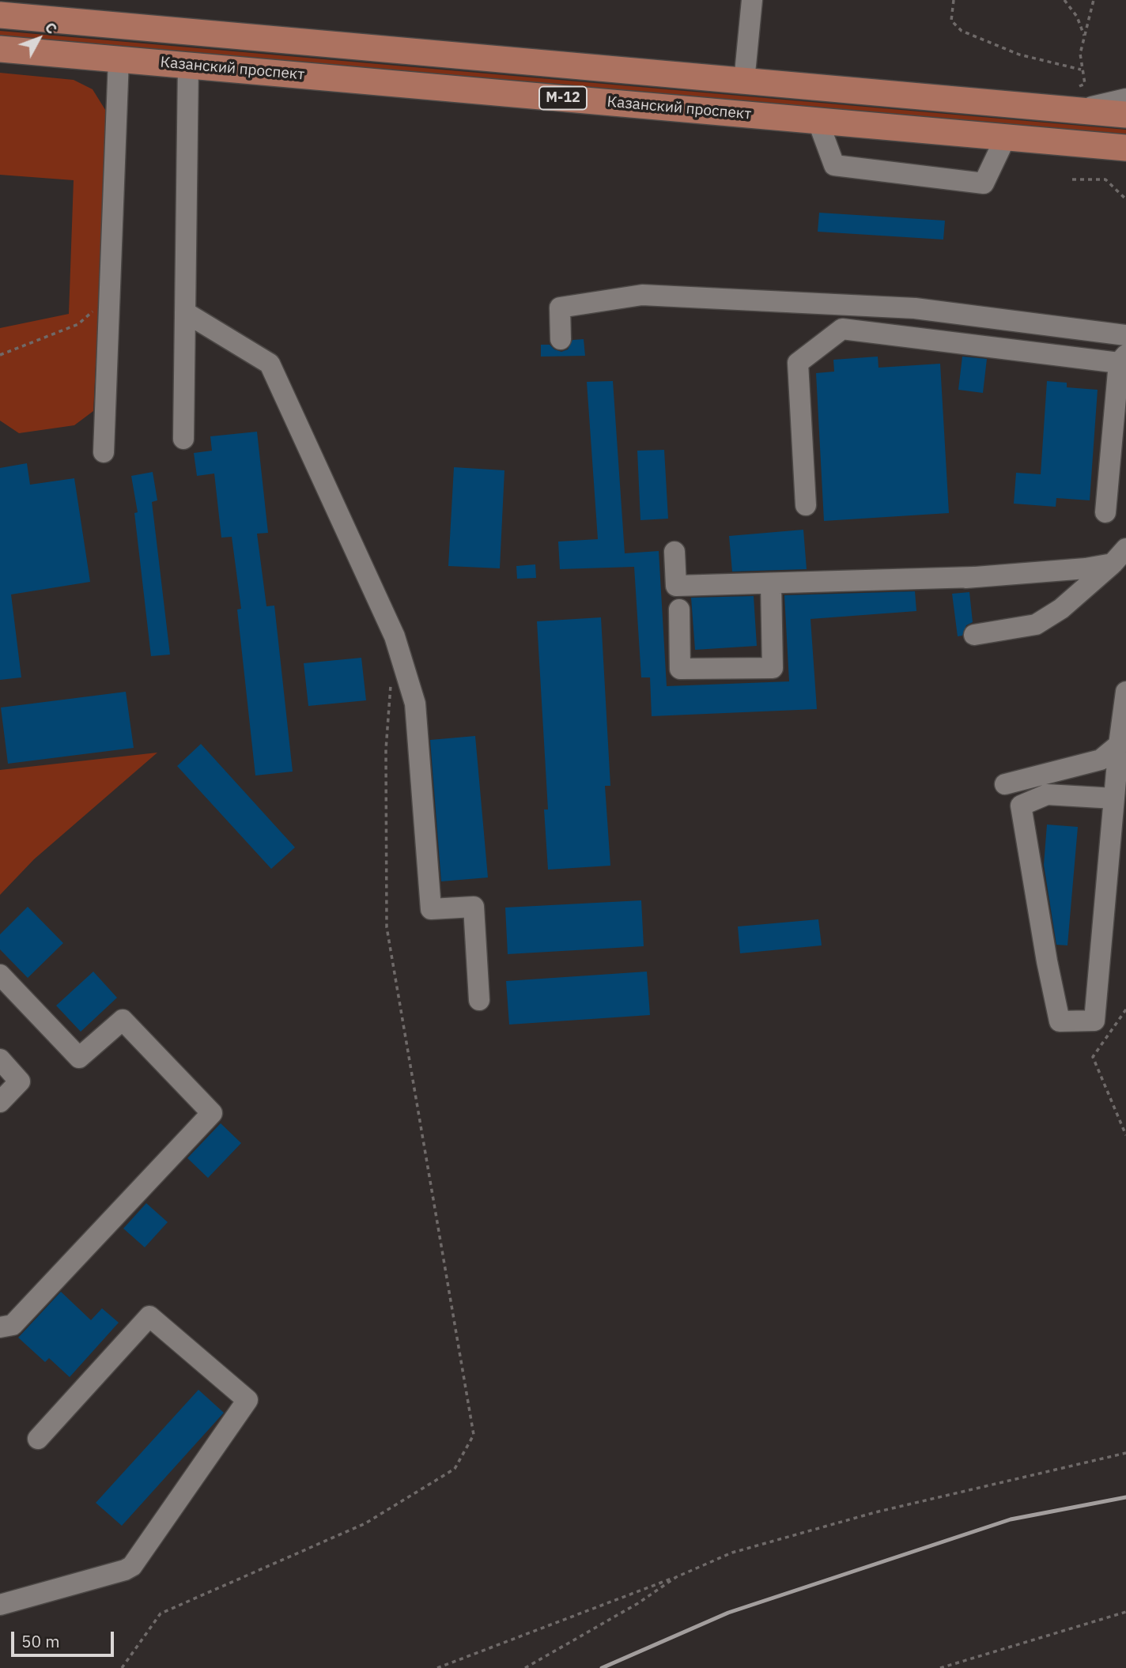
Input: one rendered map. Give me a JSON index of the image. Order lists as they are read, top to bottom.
{
  "streets": {
    "main road": ["Казанский проспект", "М-12"]
  },
  "scale_bar": "50 m",
  "north": "top right"
}
